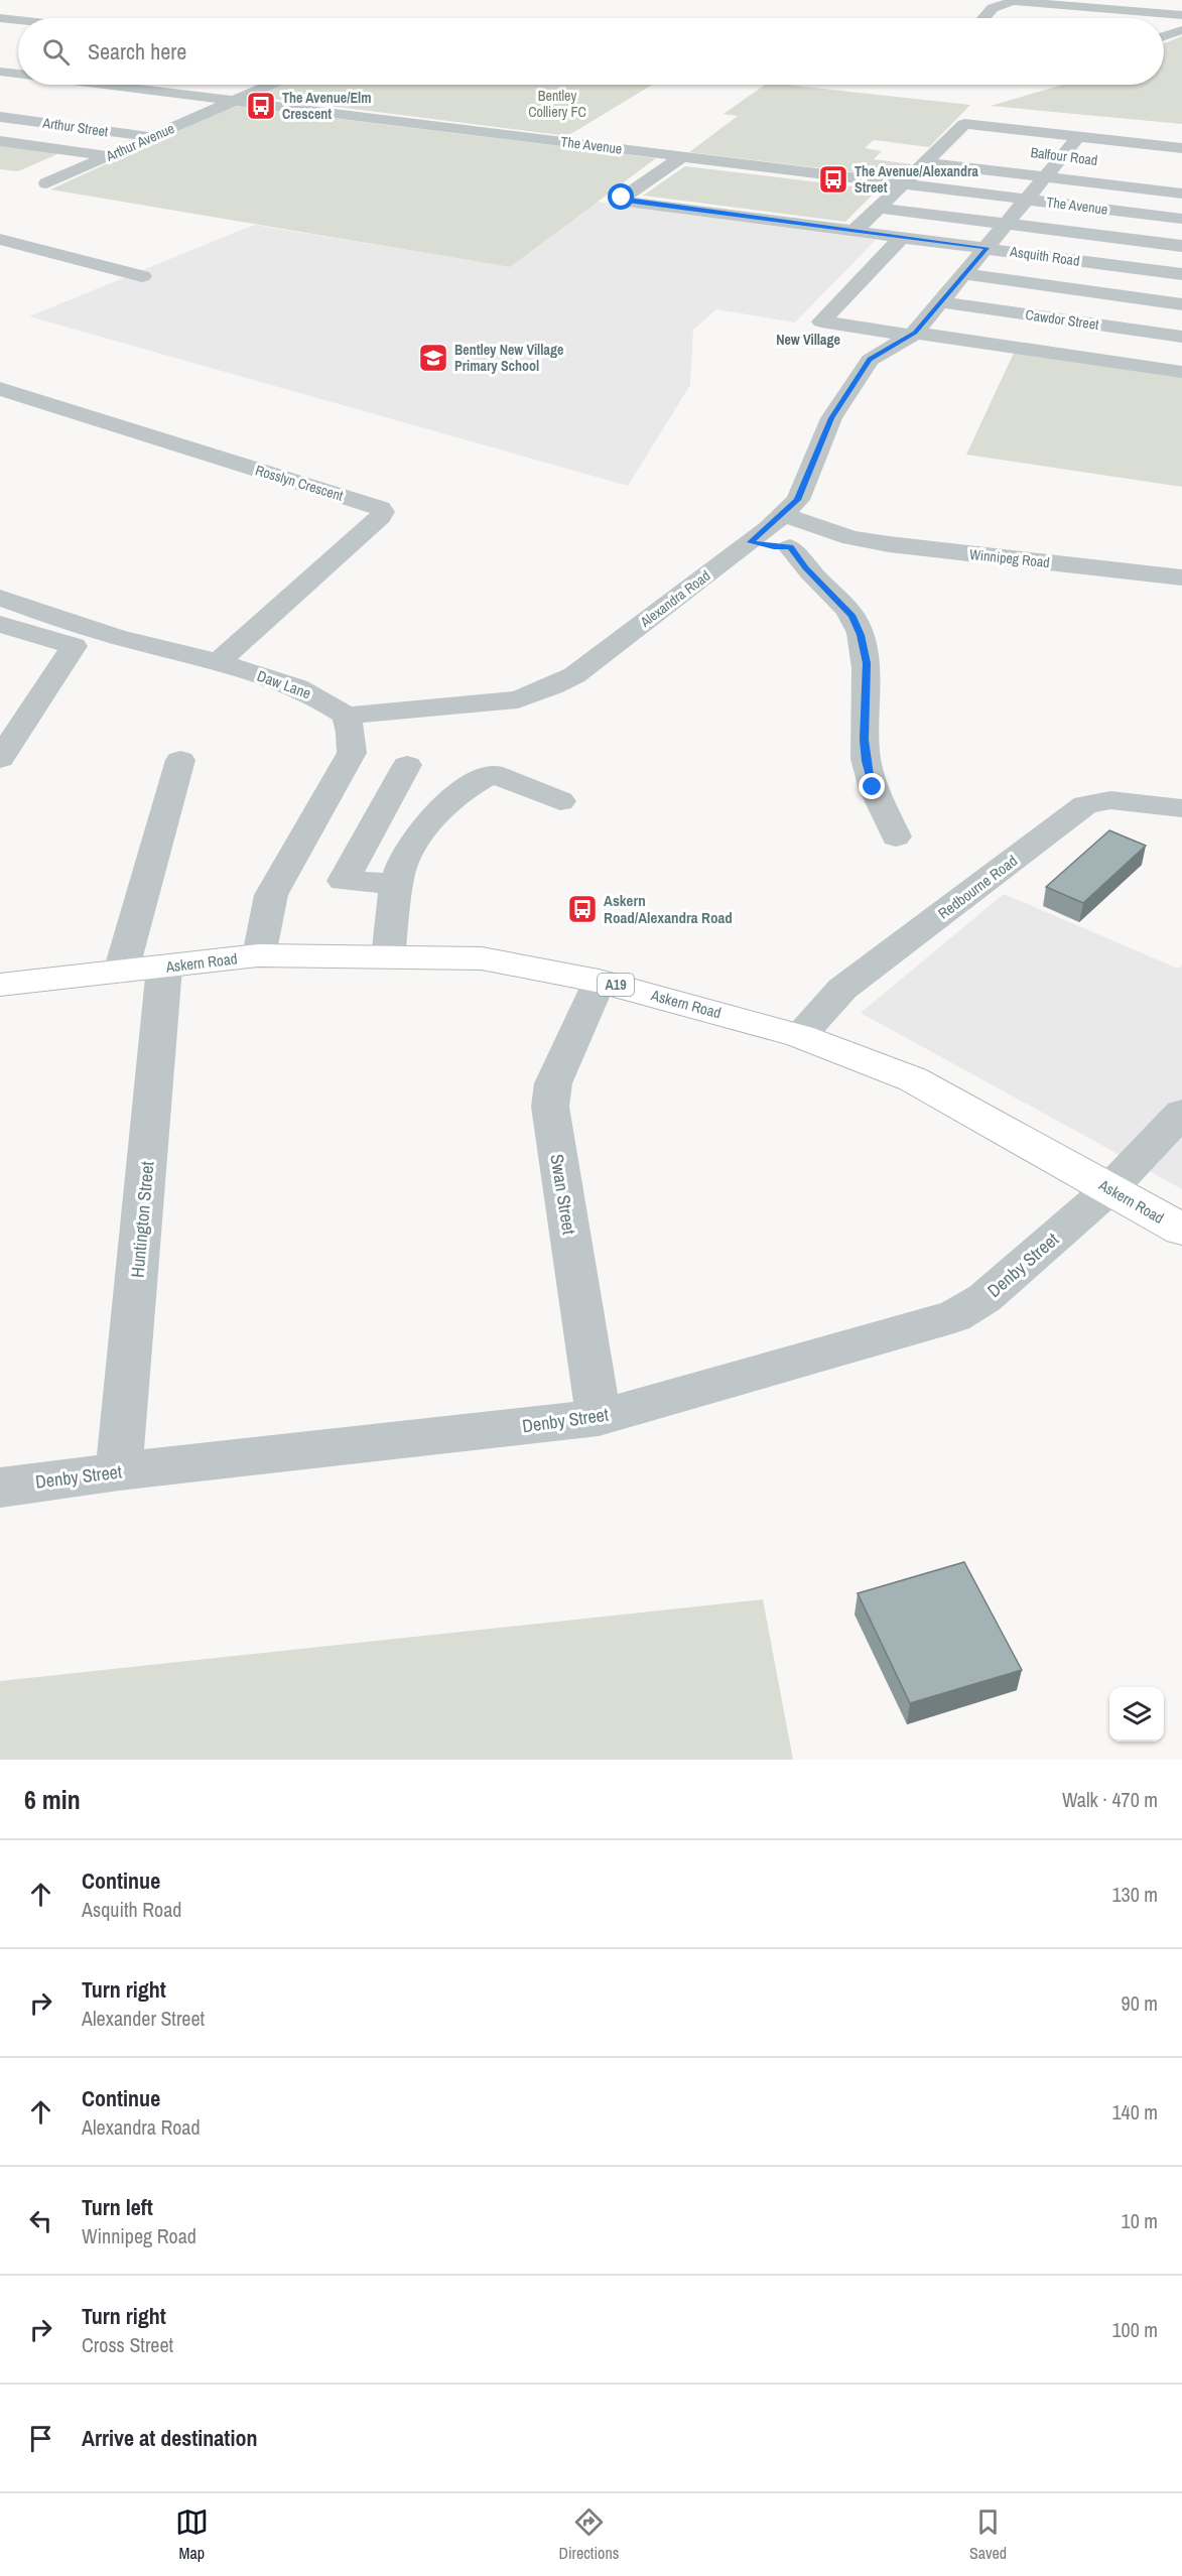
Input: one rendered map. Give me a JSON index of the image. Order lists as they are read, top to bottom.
{
  "streets": {
    "highway": ["Askern Road", "A19"],
    "street": [
      "Arthur Street",
      "Arthur Avenue",
      "The Avenue",
      "Balfour Road",
      "Asquith Road",
      "Cawdor Street",
      "Rosslyn Crescent",
      "Winnipeg Road",
      "Alexandra Road",
      "Daw Lane",
      "Redbourne Road",
      "Swan Street",
      "Huntington Street",
      "Denby Street"
    ]
  },
  "crossings": [
    ["Arthur Street", "Arthur Avenue"],
    ["Arthur Avenue", "The Avenue"],
    ["The Avenue", "Asquith Road"],
    ["The Avenue", "Alexandra Road"],
    ["Balfour Road", "Alexandra Road"],
    ["Asquith Road", "Alexandra Road"],
    ["Cawdor Street", "Alexandra Road"],
    ["Rosslyn Crescent", "Daw Lane"],
    ["Winnipeg Road", "Alexandra Road"],
    ["Alexandra Road", "Daw Lane"],
    ["Redbourne Road", "Askern Road"],
    ["Askern Road", "Swan Street"],
    ["Askern Road", "Huntington Street"],
    ["Askern Road", "Denby Street"],
    ["Swan Street", "Denby Street"],
    ["Huntington Street", "Denby Street"]
  ],
  "districts": ["New Village"],
  "parks": ["Bentley Colliery FC"],
  "places": {
    "bus stop": ["The Avenue/Elm Crescent", "The Avenue/Alexandra Street", "Askern Road/Alexandra Road"],
    "school or university": ["Bentley New Village Primary School"]
  },
  "page": {
    "search": "Search here",
    "heading": ["6 min", "Walk · 470 m"],
    "list": [
      ["Continue", "Asquith Road", "130 m"],
      ["Turn right", "Alexander Street", "90 m"],
      ["Continue", "Alexandra Road", "140 m"],
      ["Turn left", "Winnipeg Road", "10 m"],
      ["Turn right", "Cross Street", "100 m"],
      "Arrive at destination"
    ],
    "nav": ["Map", "Directions", "Saved"]
  }
}
